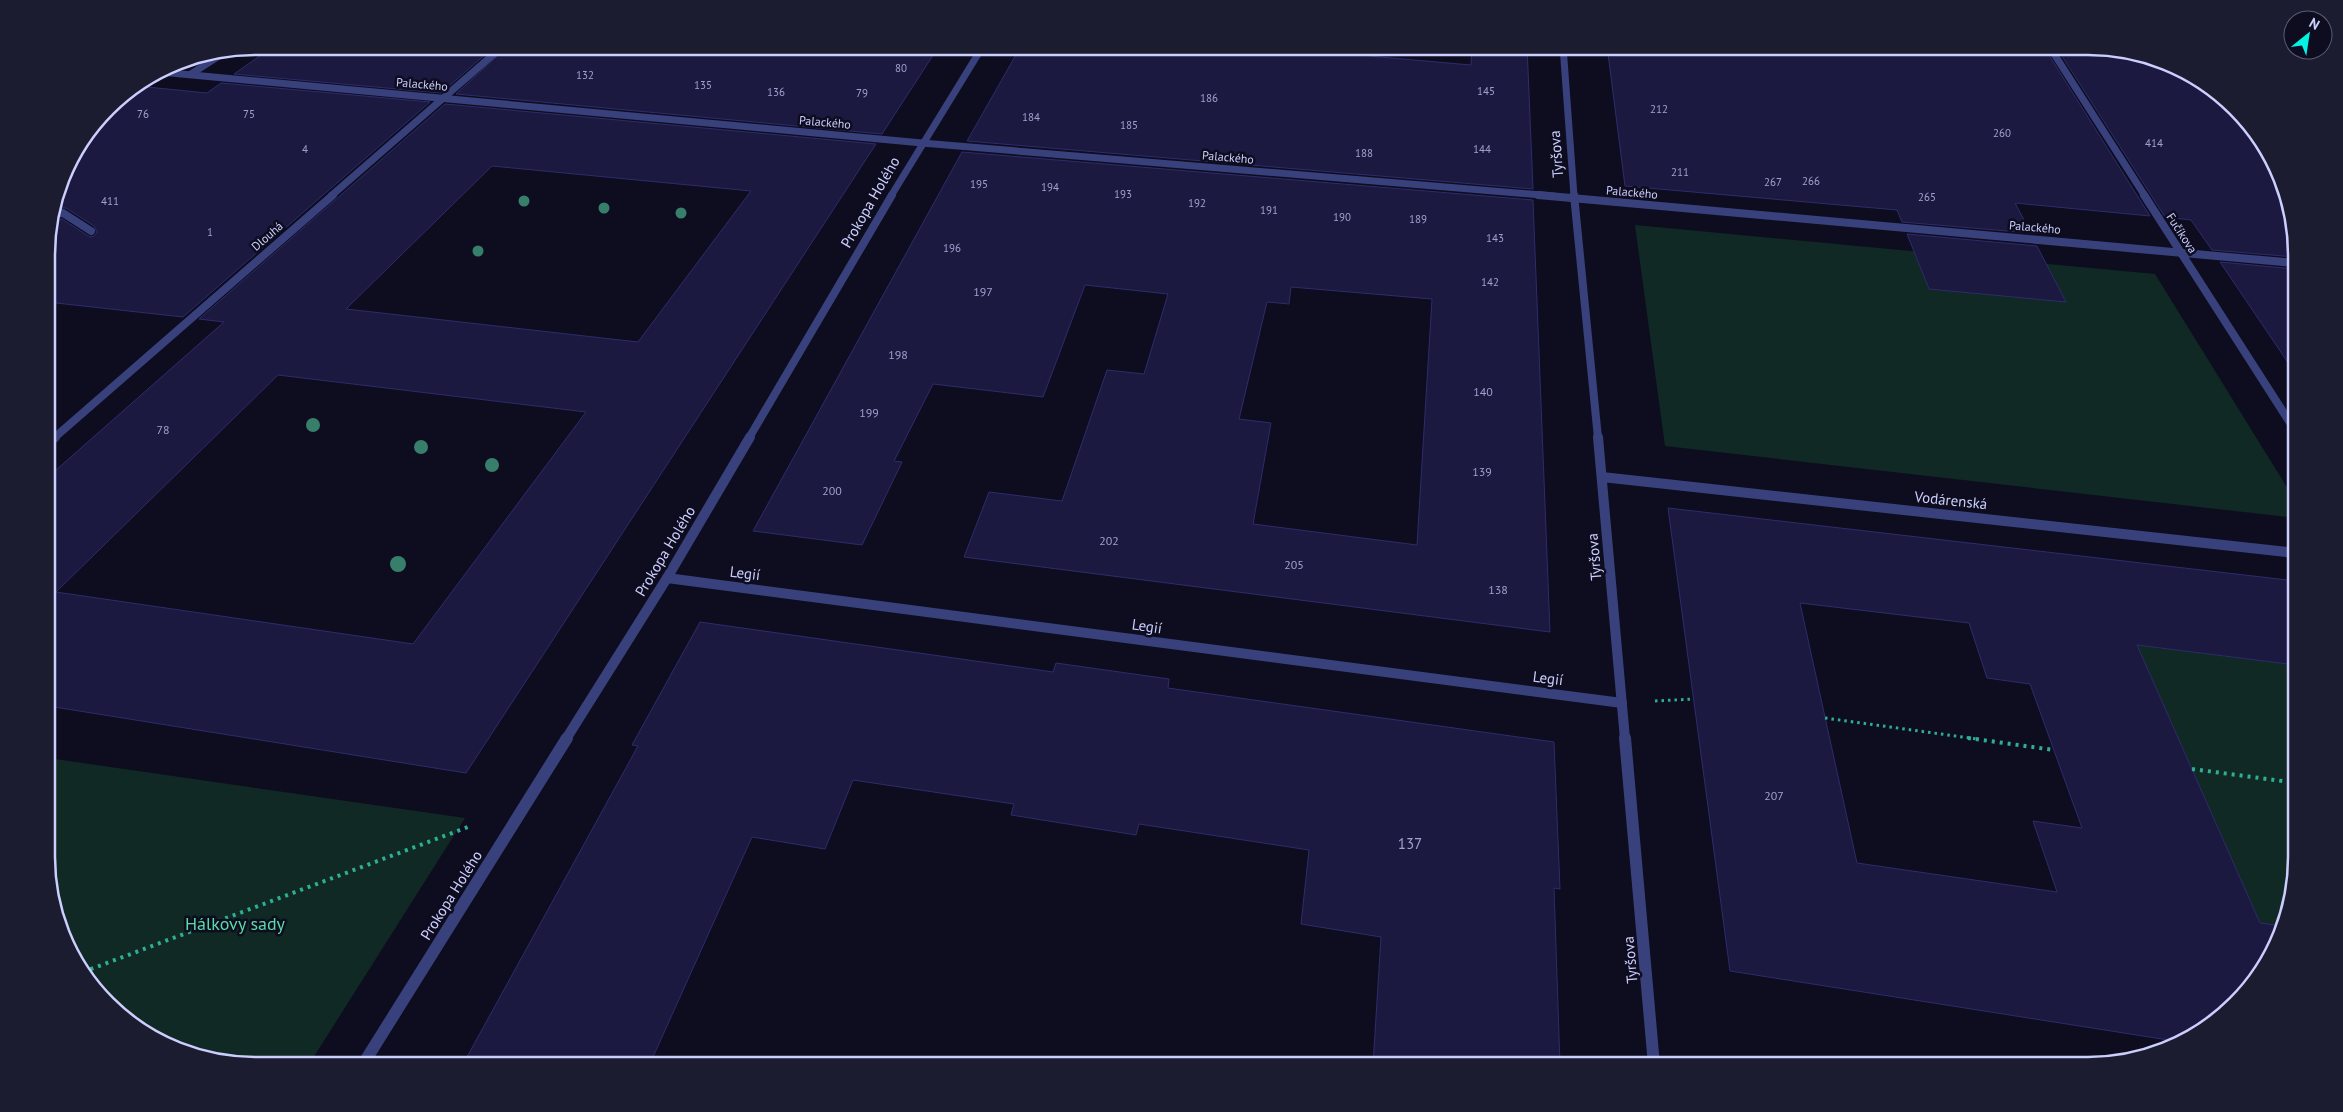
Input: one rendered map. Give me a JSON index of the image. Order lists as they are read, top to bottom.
{
  "streets": {
    "street": [
      "Palackého",
      "Tyršova",
      "Prokopa Holého",
      "Fučíkova",
      "Dlouhá",
      "Vodárenská",
      "Legií"
    ]
  },
  "crossings": [
    ["Palackého", "Tyršova"],
    ["Palackého", "Prokopa Holého"],
    ["Palackého", "Fučíkova"],
    ["Palackého", "Dlouhá"],
    ["Tyršova", "Vodárenská"],
    ["Tyršova", "Legií"],
    ["Prokopa Holého", "Legií"]
  ],
  "parks": ["Hálkovy sady"],
  "house_numbers": [
    "80",
    "132",
    "135",
    "145",
    "136",
    "79",
    "186",
    "212",
    "76",
    "75",
    "184",
    "185",
    "260",
    "414",
    "4",
    "144",
    "188",
    "211",
    "266",
    "267",
    "195",
    "194",
    "193",
    "265",
    "411",
    "192",
    "191",
    "190",
    "189",
    "1",
    "143",
    "196",
    "142",
    "197",
    "198",
    "140",
    "199",
    "78",
    "139",
    "200",
    "202",
    "205",
    "138",
    "207",
    "137"
  ],
  "north": "top right"
}
